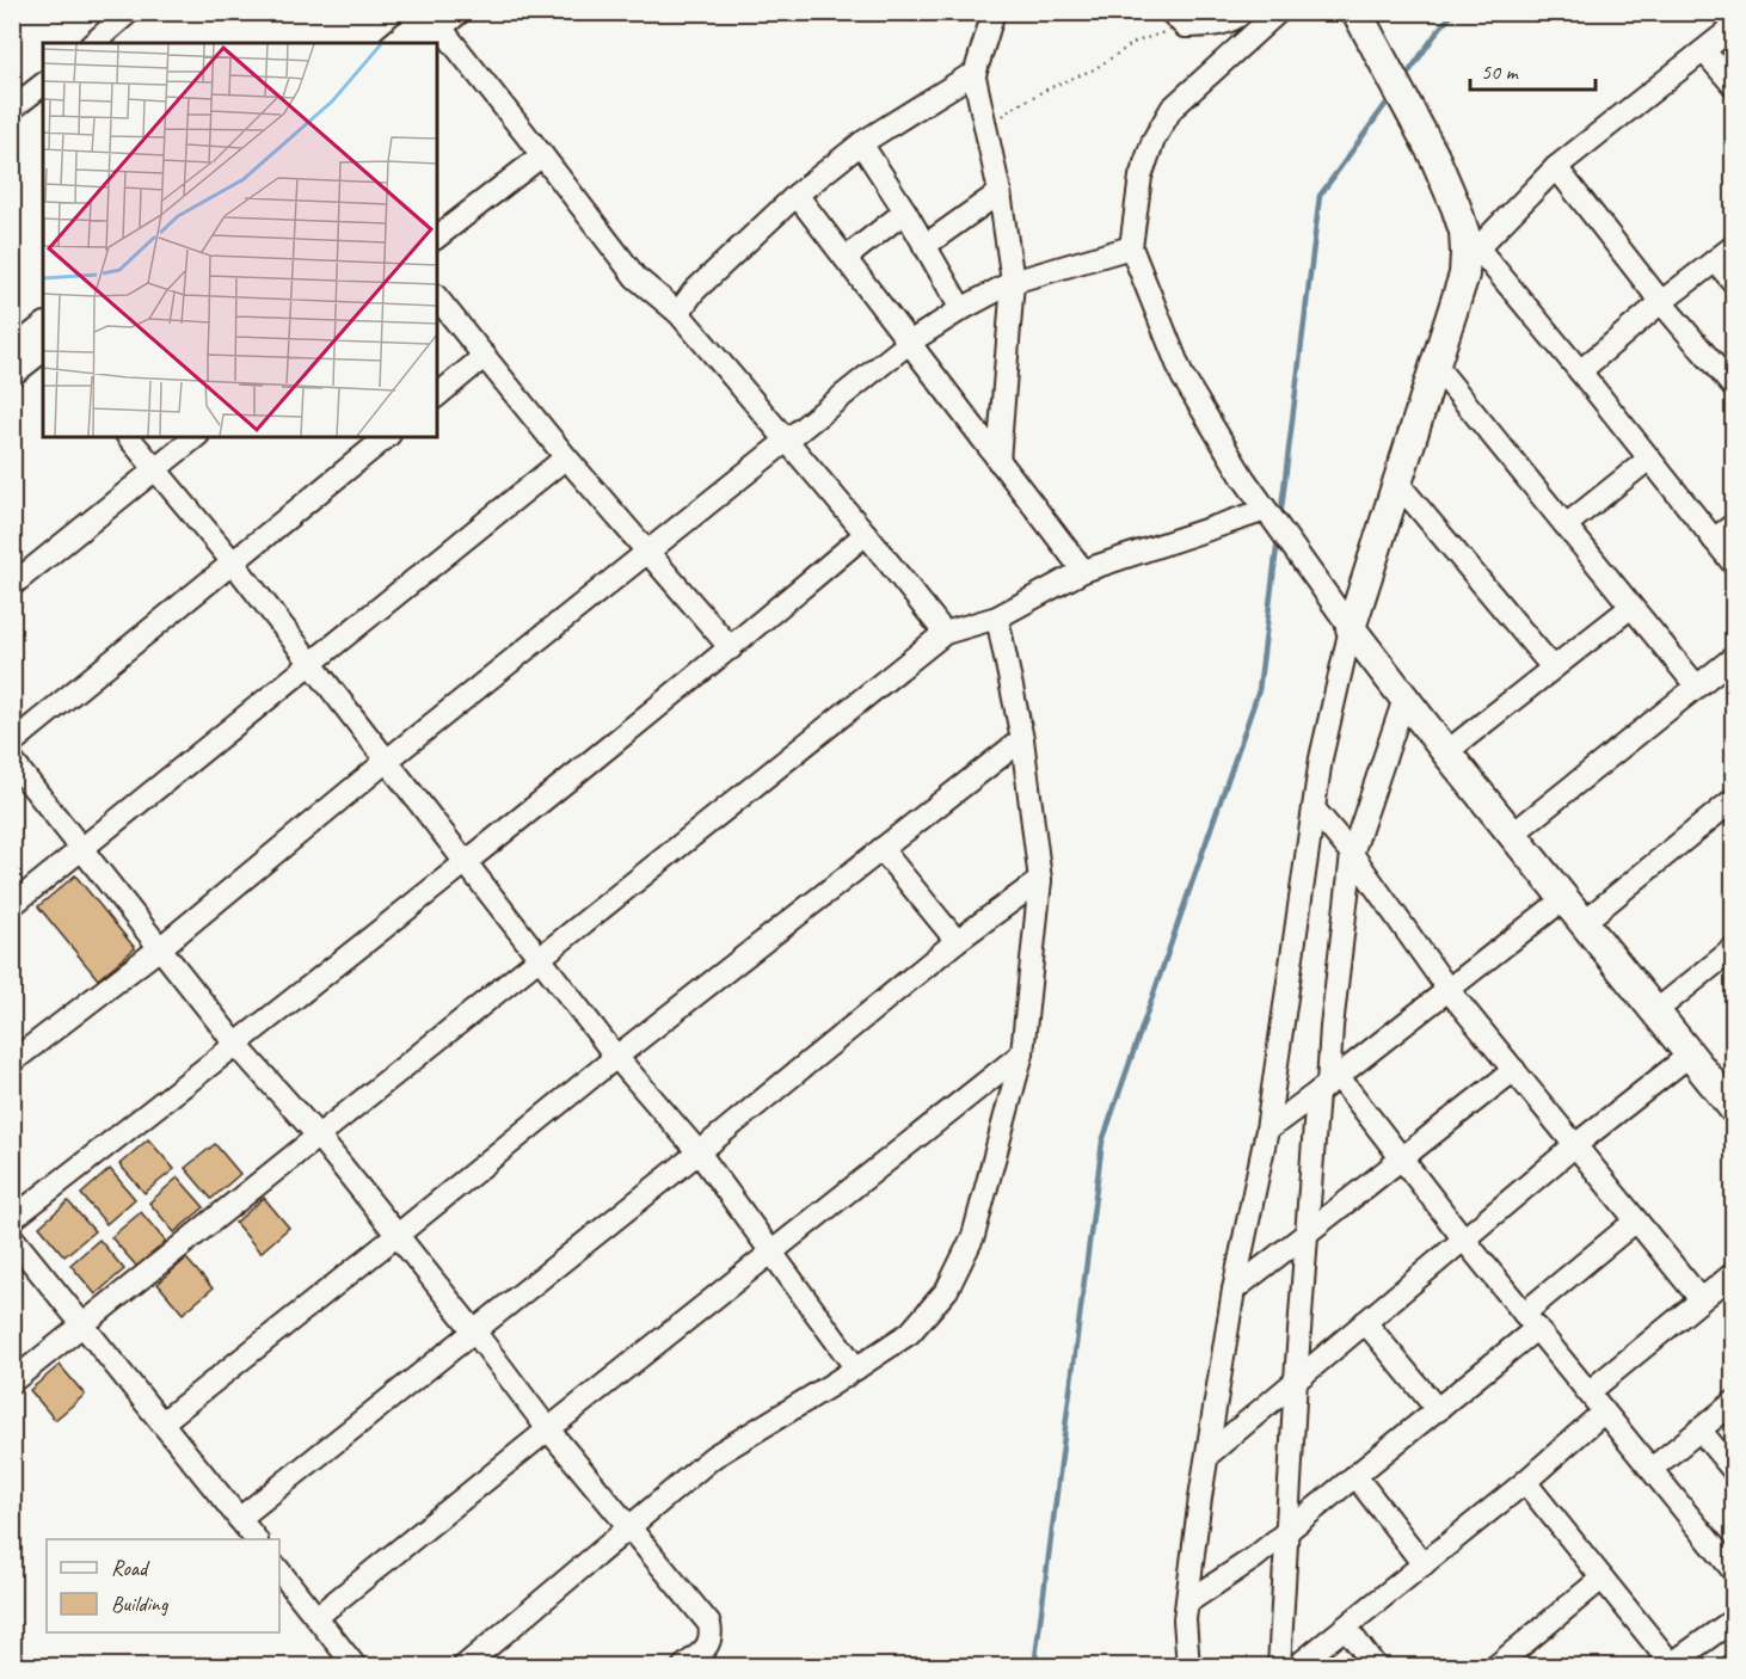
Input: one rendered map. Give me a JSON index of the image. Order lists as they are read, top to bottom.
{
  "legend": ["Road", "Building"],
  "scale_bar": "50 m"
}
